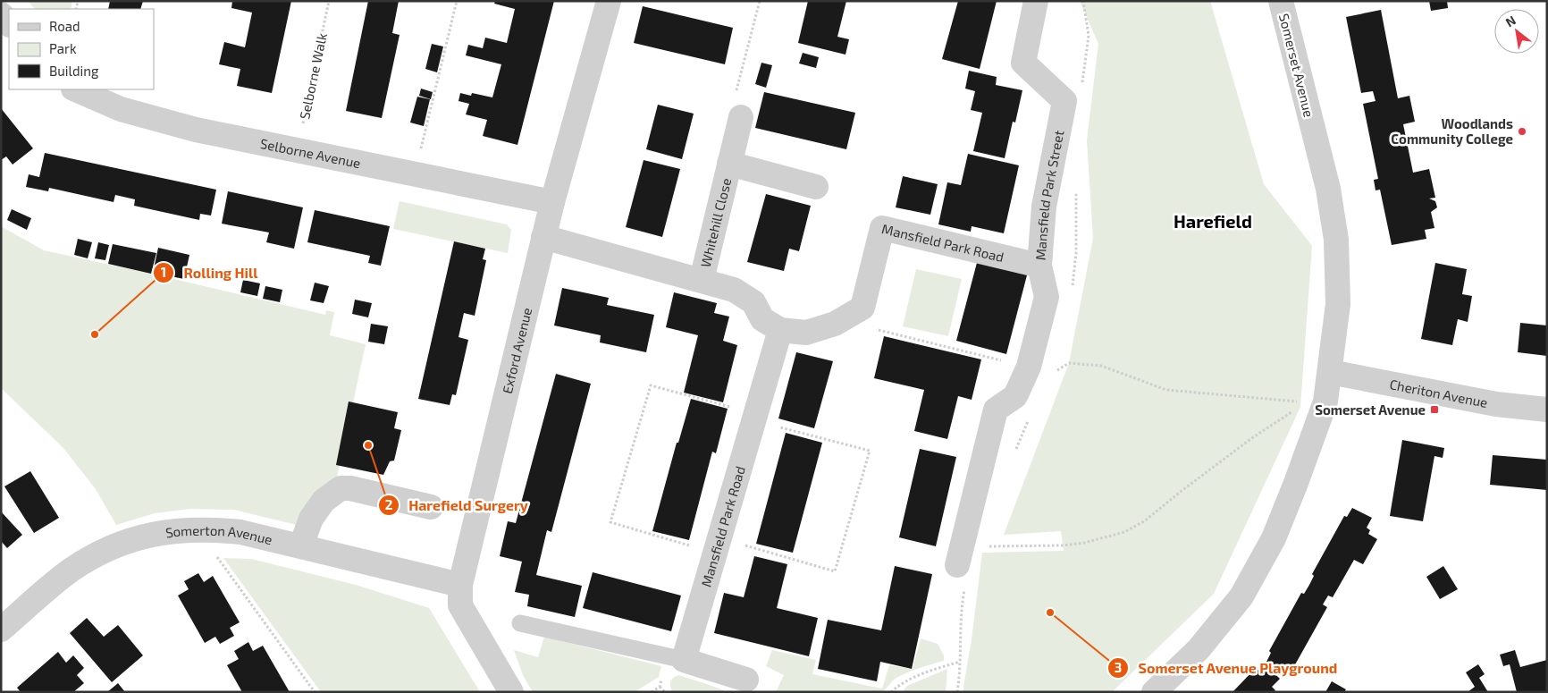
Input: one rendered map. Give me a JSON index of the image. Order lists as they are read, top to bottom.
{
  "streets": {
    "street": [
      "Somerset Avenue",
      "Selborne Avenue",
      "Mansfield Park Street",
      "Whitehill Close",
      "Mansfield Park Road",
      "Exford Avenue",
      "Cheriton Avenue",
      "Somerton Avenue"
    ],
    "path": ["Selborne Walk"]
  },
  "crossings": [
    ["Somerset Avenue", "Cheriton Avenue"],
    ["Selborne Walk", "Selborne Avenue"],
    ["Selborne Avenue", "Exford Avenue"],
    ["Mansfield Park Street", "Mansfield Park Road"],
    ["Exford Avenue", "Somerton Avenue"]
  ],
  "districts": ["Harefield"],
  "places": {
    "other": [
      "Woodlands Community College",
      "Rolling Hill",
      "Harefield Surgery",
      "Somerset Avenue Playground"
    ],
    "transit": ["Somerset Avenue"]
  },
  "legend": ["Road", "Park", "Building"],
  "north": "top left"
}
